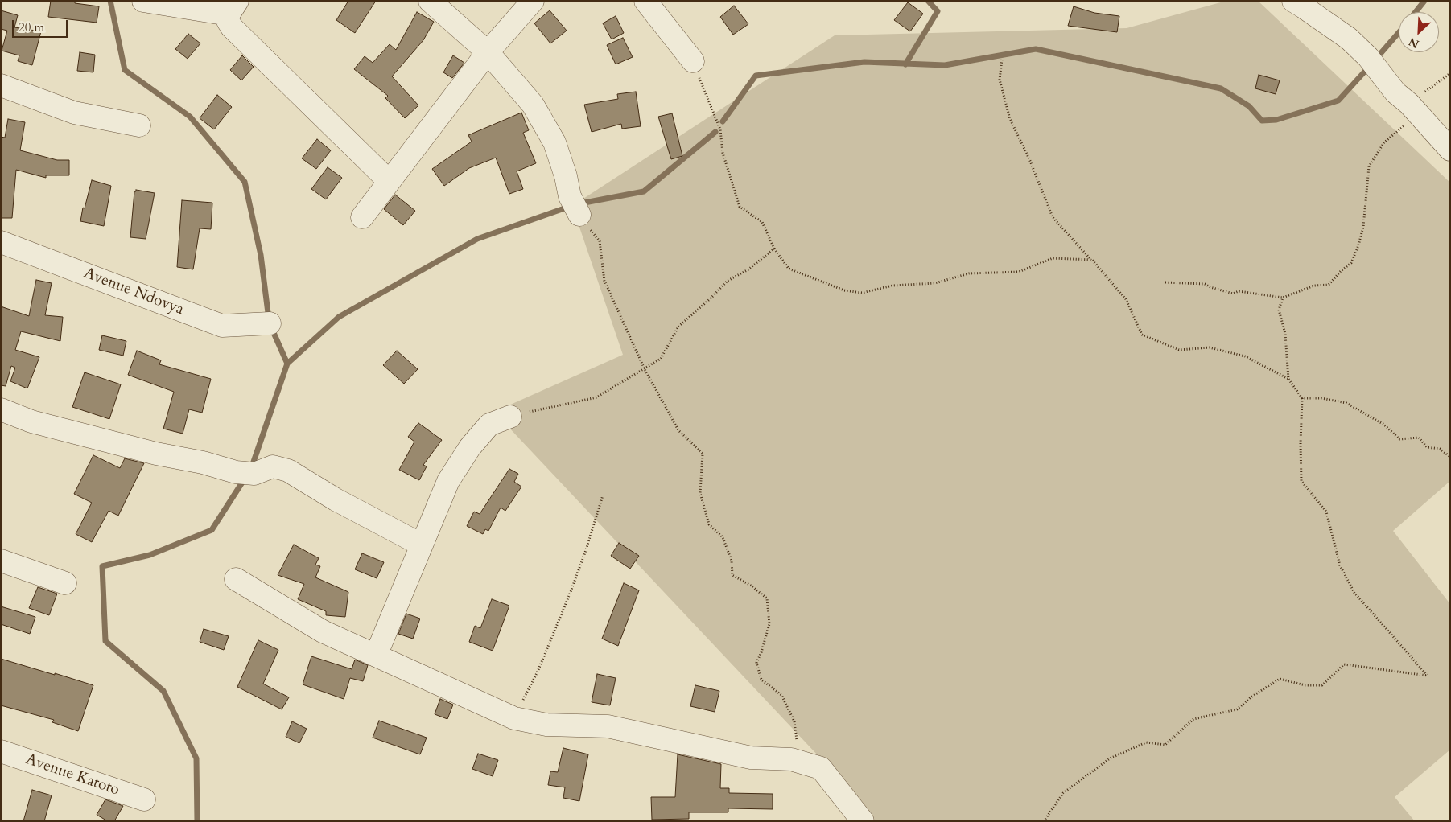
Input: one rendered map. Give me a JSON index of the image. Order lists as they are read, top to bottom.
{
  "streets": {
    "street": ["Avenue Ndovya", "Avenue Katoto"]
  },
  "scale_bar": "20 m",
  "north": "bottom left"
}
